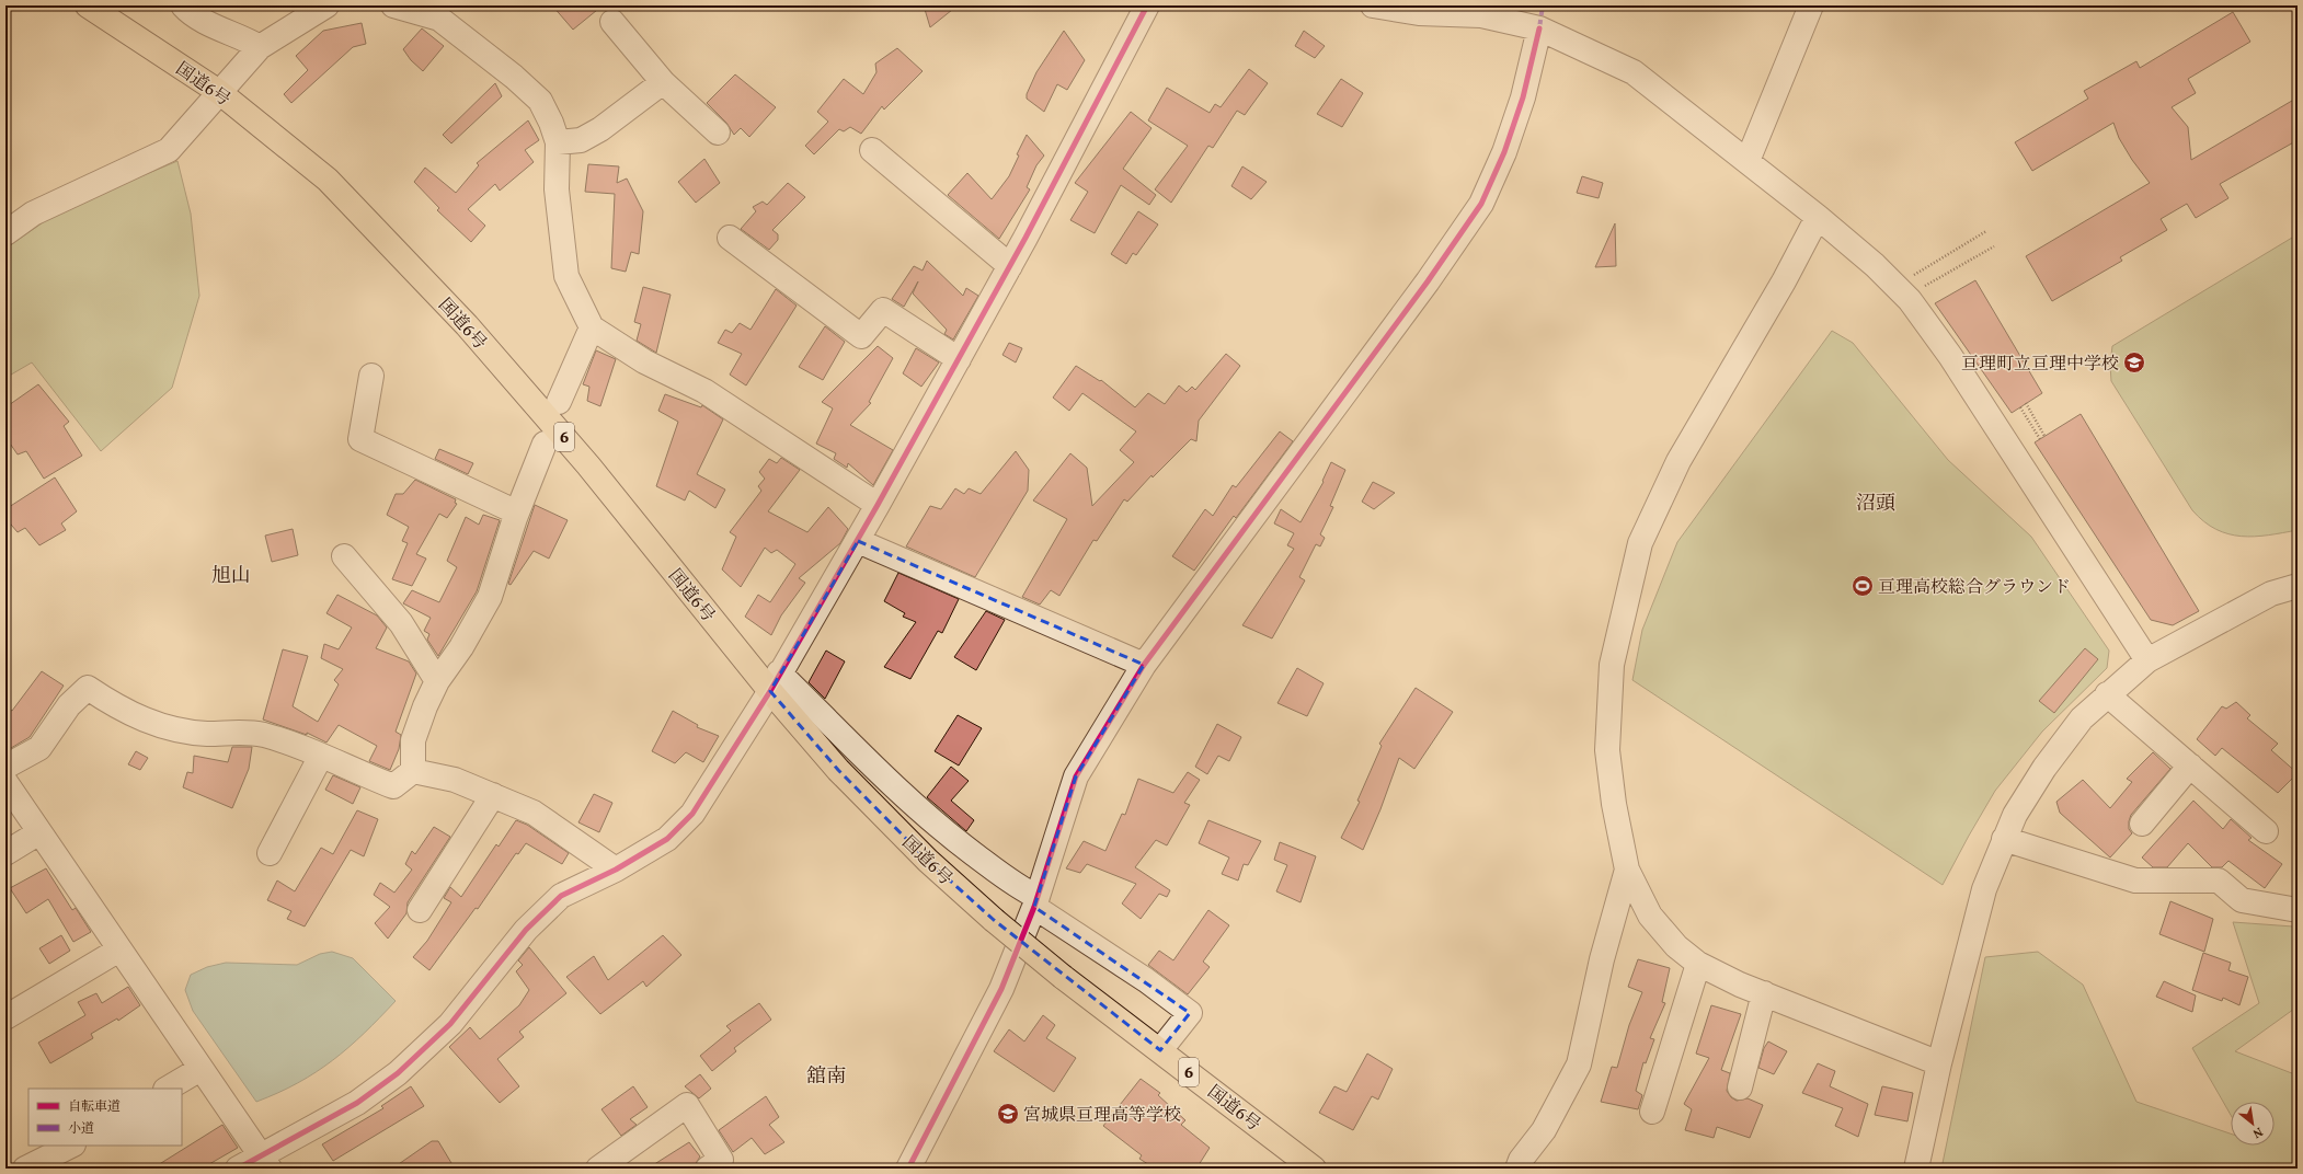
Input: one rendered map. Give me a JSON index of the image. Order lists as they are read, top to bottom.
{
  "streets": {
    "highway": ["国道6号", "6"]
  },
  "districts": ["沼頭", "旭山", "舘南"],
  "places": {
    "school or university": ["亘理町立亘理中学校", "宮城県亘理高等学校"],
    "sports": ["亘理高校総合グラウンド"]
  },
  "legend": ["自転車道", "小道"],
  "north": "bottom right"
}
